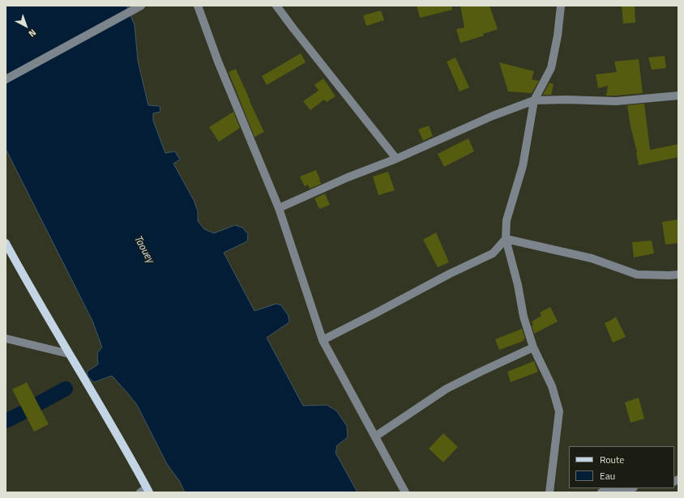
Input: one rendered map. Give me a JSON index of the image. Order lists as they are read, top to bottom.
{
  "water": ["Taouey"],
  "legend": ["Route", "Eau"],
  "north": "bottom right"
}
